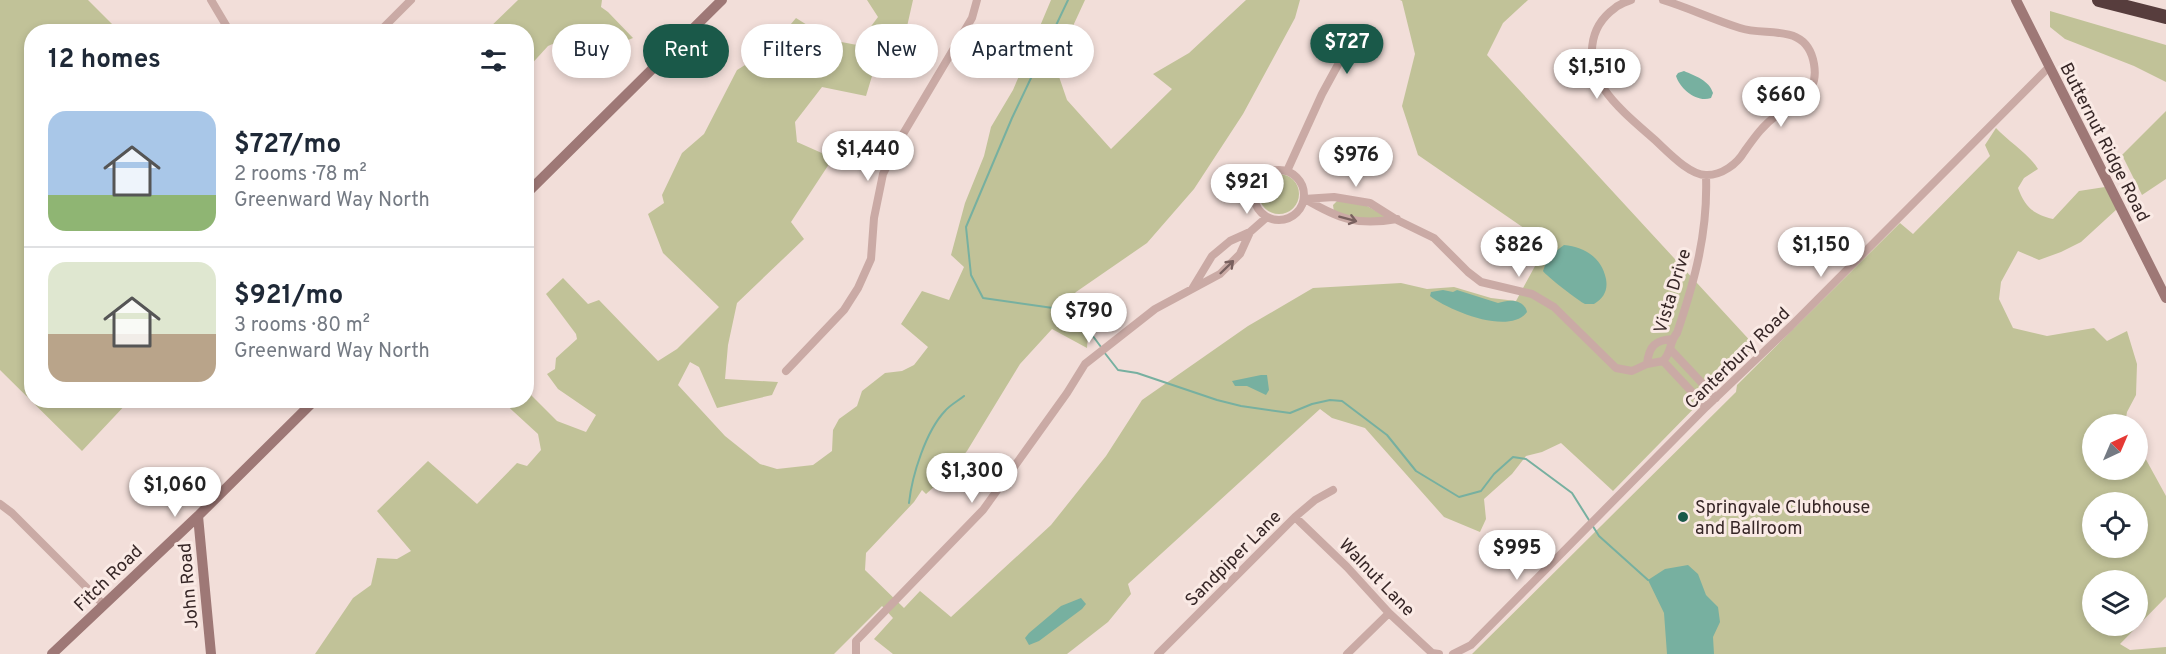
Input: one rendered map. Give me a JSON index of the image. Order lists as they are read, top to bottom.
{
  "streets": {
    "street": [
      "Butternut Ridge Road",
      "Vista Drive",
      "Canterbury Road",
      "Sandpiper Lane",
      "Walnut Lane",
      "Fitch Road",
      "John Road"
    ]
  },
  "crossings": [
    ["Butternut Ridge Road", "Canterbury Road"],
    ["Vista Drive", "Canterbury Road"],
    ["Sandpiper Lane", "Walnut Lane"],
    ["Fitch Road", "John Road"]
  ],
  "places": ["Springvale Clubhouse and Ballroom"],
  "north": "top right",
  "page": {
    "price": [
      "$727",
      "$1,510",
      "$660",
      "$1,440",
      "$976",
      "$921",
      "$826",
      "$1,150",
      "$790",
      "$1,300",
      "$1,060",
      "$995"
    ],
    "chip": [
      "Buy",
      "Rent",
      "Filters",
      "New",
      "Apartment"
    ],
    "heading": "12 homes",
    "list": [
      {
        "name": "$727/mo",
        "note": "2 rooms · 78 m² · Greenward Way North"
      },
      {
        "name": "$921/mo",
        "note": "3 rooms · 80 m² · Greenward Way North"
      }
    ]
  }
}
